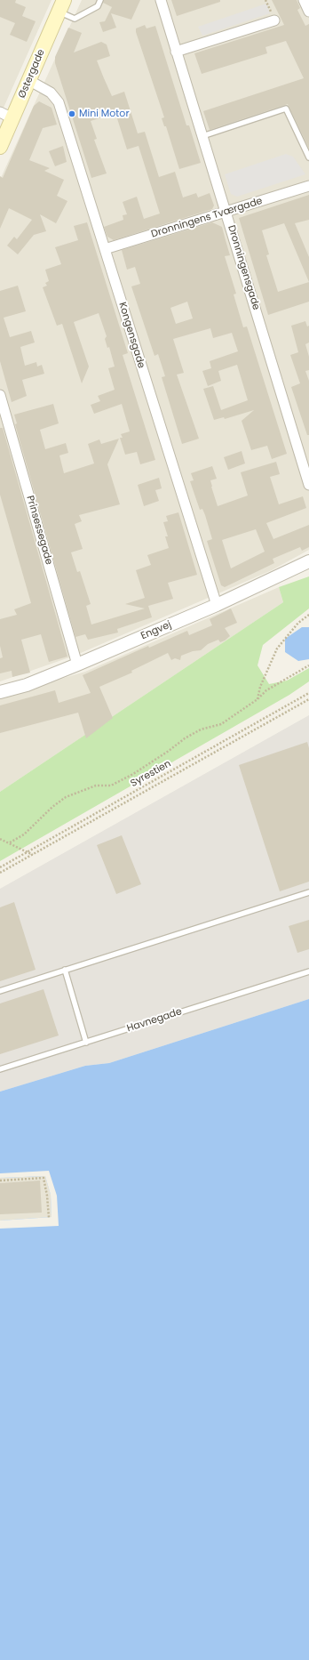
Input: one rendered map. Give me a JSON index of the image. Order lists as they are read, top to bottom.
{
  "streets": {
    "main road": ["Østergade"],
    "street": [
      "Dronningens Tværgade",
      "Dronningensgade",
      "Kongensgade",
      "Prinsessegade",
      "Engvej"
    ],
    "lane": ["Havnegade"],
    "path": ["Syrestien"]
  },
  "crossings": [
    ["Østergade", "Kongensgade"],
    ["Dronningens Tværgade", "Dronningensgade"],
    ["Dronningens Tværgade", "Kongensgade"],
    ["Kongensgade", "Engvej"],
    ["Prinsessegade", "Engvej"]
  ],
  "places": ["Mini Motor"]
}
